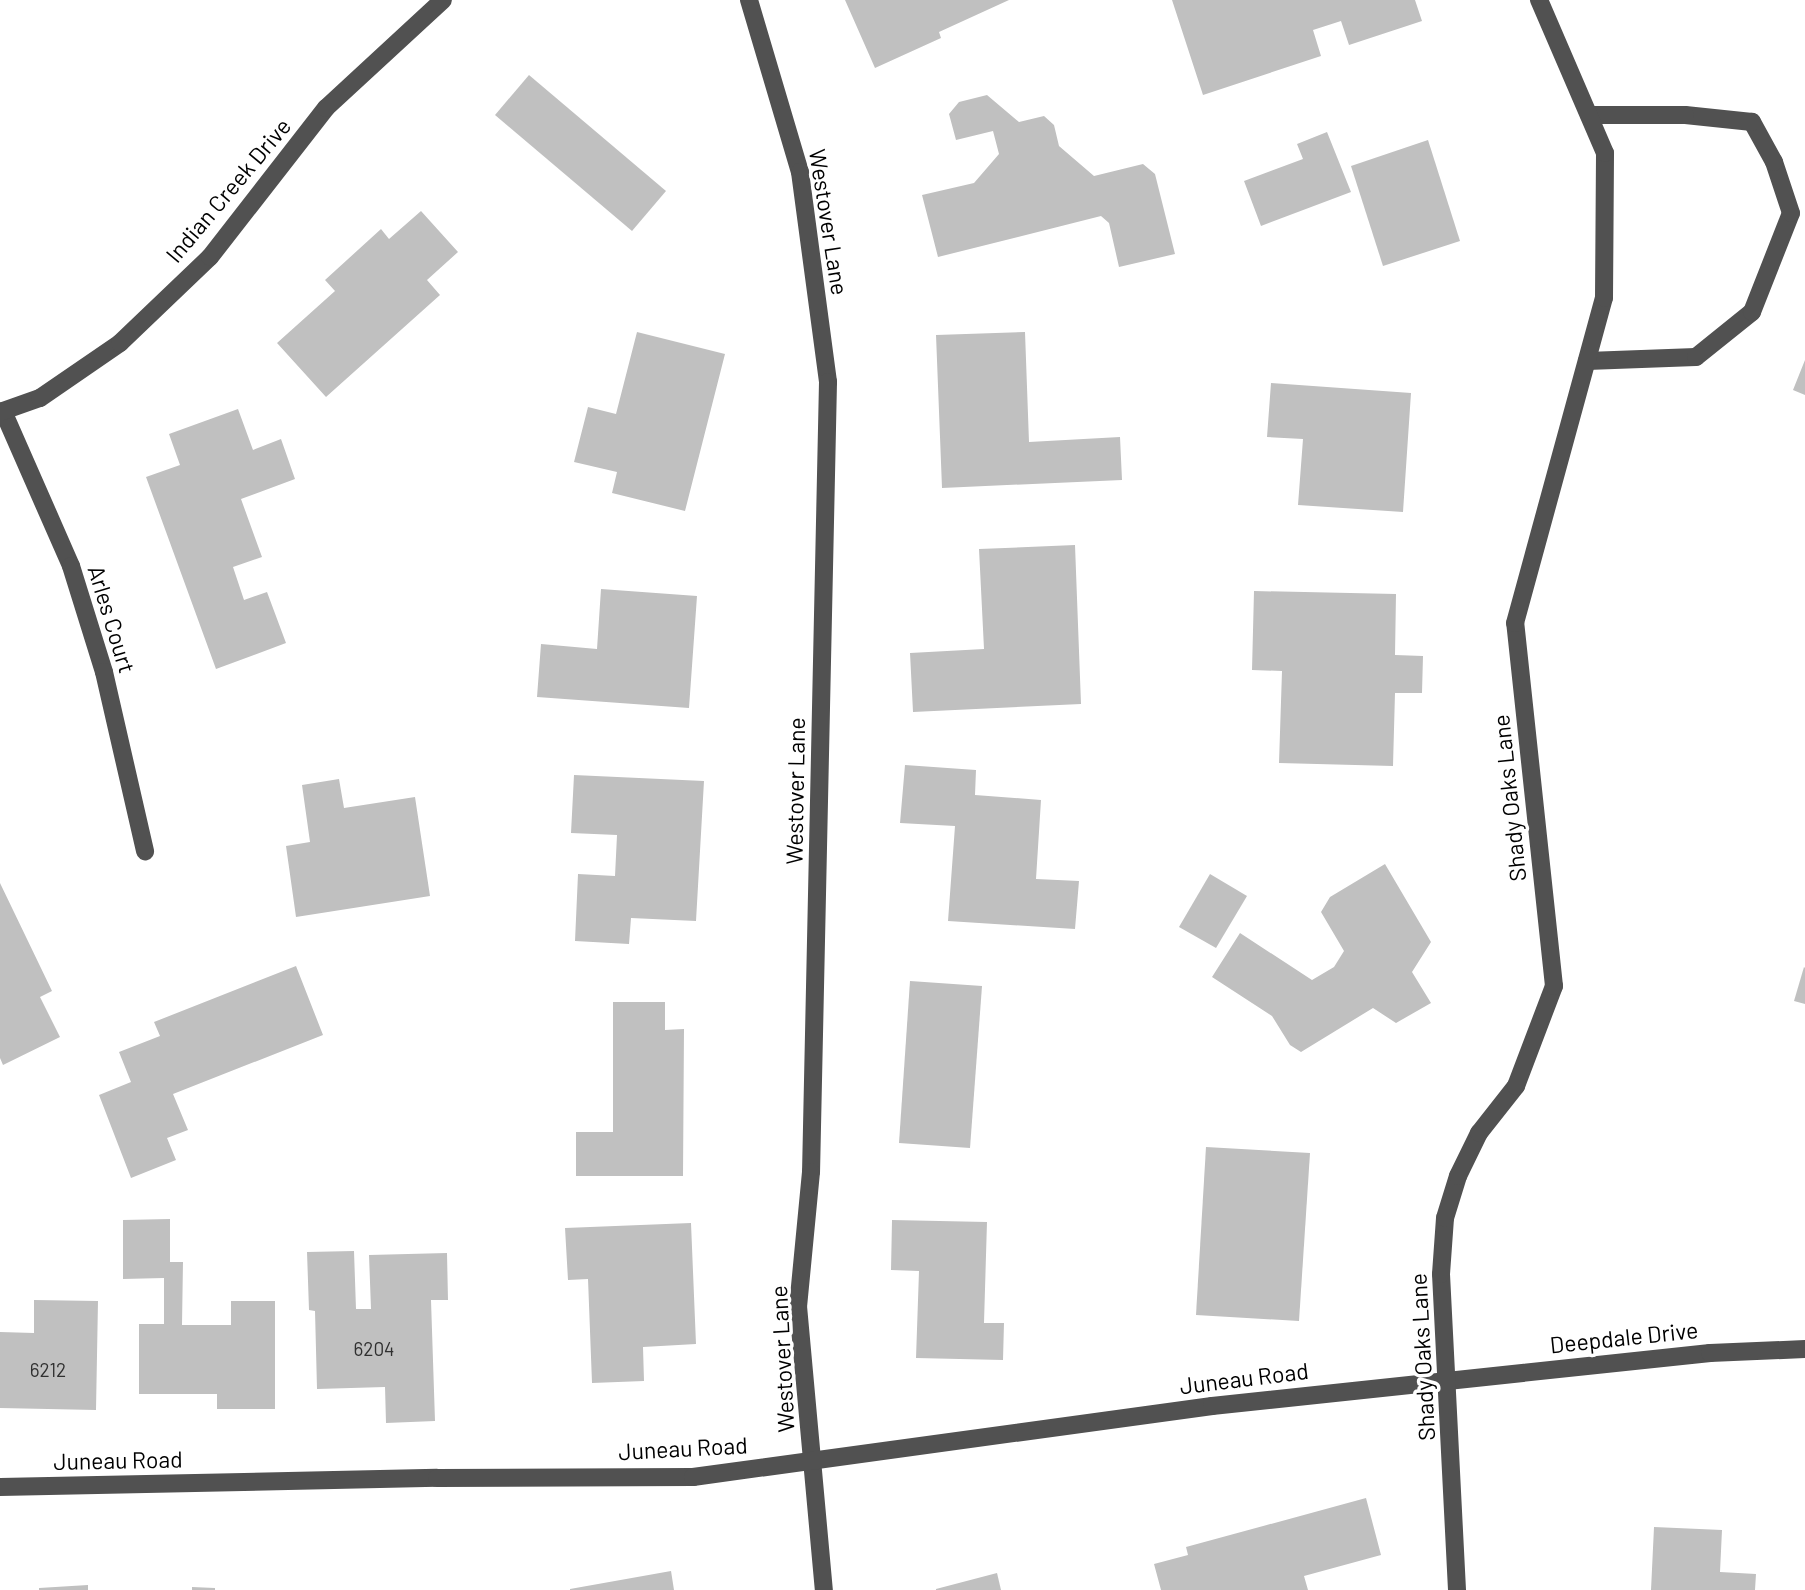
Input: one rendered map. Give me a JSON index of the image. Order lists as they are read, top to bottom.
{
  "streets": {
    "street": [
      "Indian Creek Drive",
      "Westover Lane",
      "Arles Court",
      "Shady Oaks Lane",
      "Deepdale Drive",
      "Juneau Road"
    ]
  },
  "crossings": [
    ["Indian Creek Drive", "Arles Court"],
    ["Westover Lane", "Juneau Road"],
    ["Shady Oaks Lane", "Deepdale Drive"],
    ["Shady Oaks Lane", "Juneau Road"],
    ["Deepdale Drive", "Juneau Road"]
  ],
  "house_numbers": ["6204", "6212"]
}
